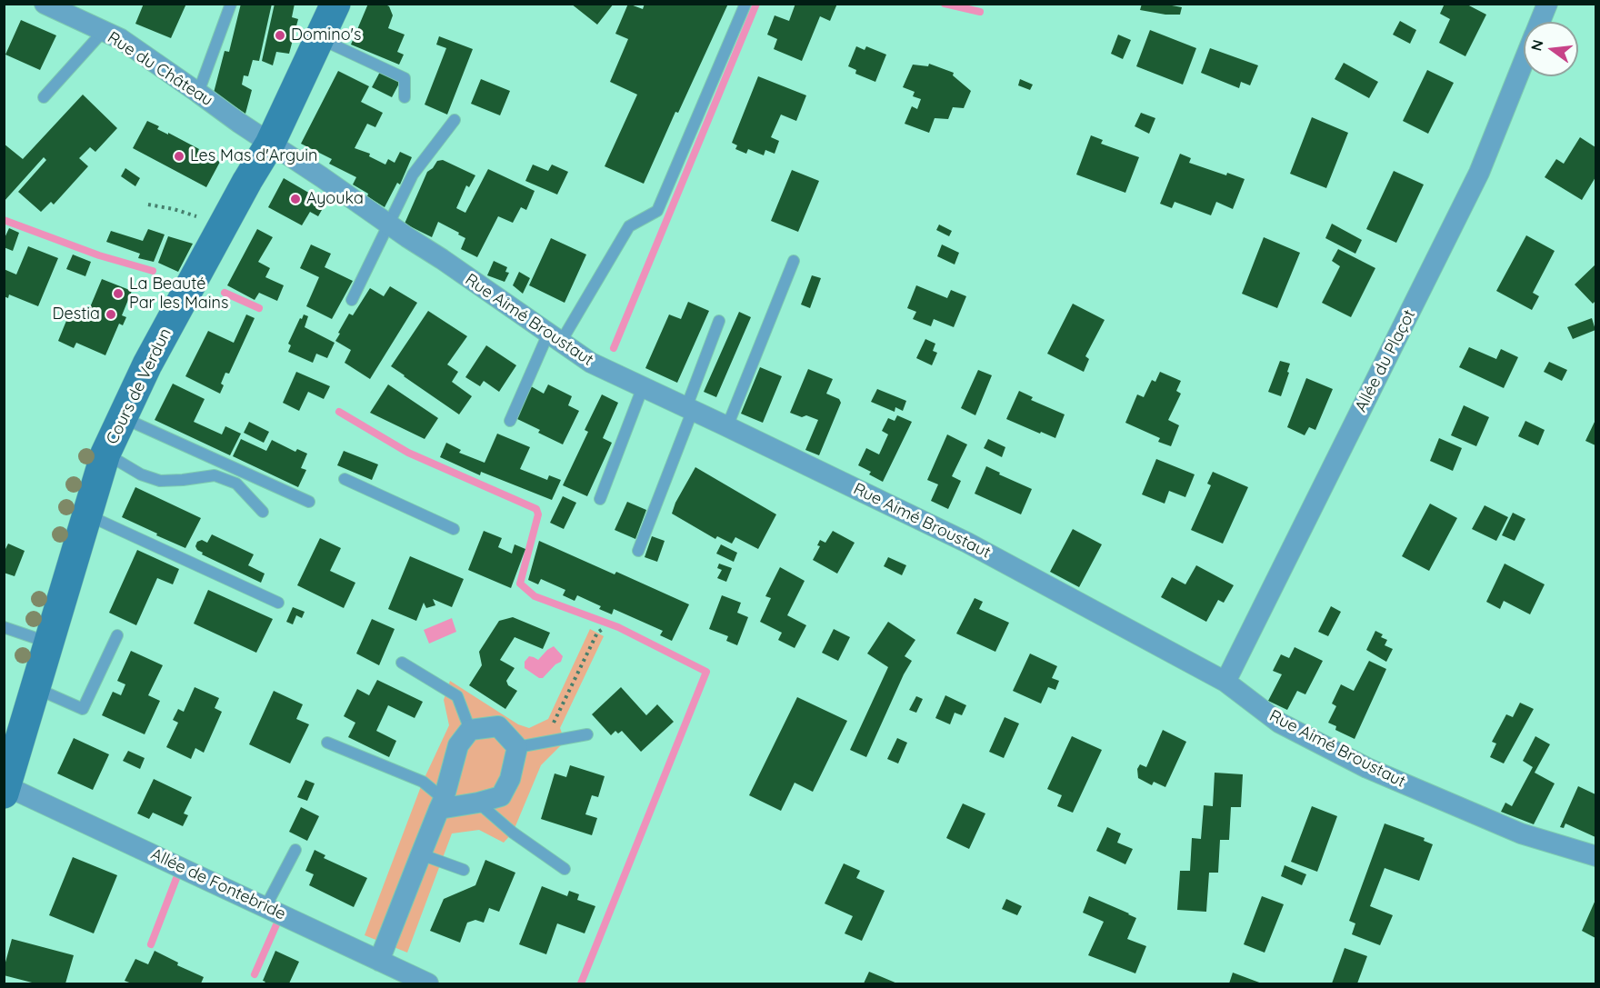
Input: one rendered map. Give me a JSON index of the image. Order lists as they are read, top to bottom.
{
  "streets": {
    "main road": ["Cours de Verdun"],
    "street": [
      "Rue du Château",
      "Rue Aimé Broustaut",
      "Allée du Plaçot",
      "Allée de Fontebride"
    ]
  },
  "crossings": [
    ["Rue du Château", "Rue Aimé Broustaut"],
    ["Rue du Château", "Cours de Verdun"],
    ["Rue Aimé Broustaut", "Allée du Plaçot"],
    ["Rue Aimé Broustaut", "Cours de Verdun"],
    ["Cours de Verdun", "Allée de Fontebride"]
  ],
  "places": [
    "Domino's",
    "Les Mas d'Arguin",
    "Ayouka",
    "La Beauté Par les Mains",
    "Destia"
  ],
  "north": "left"
}
